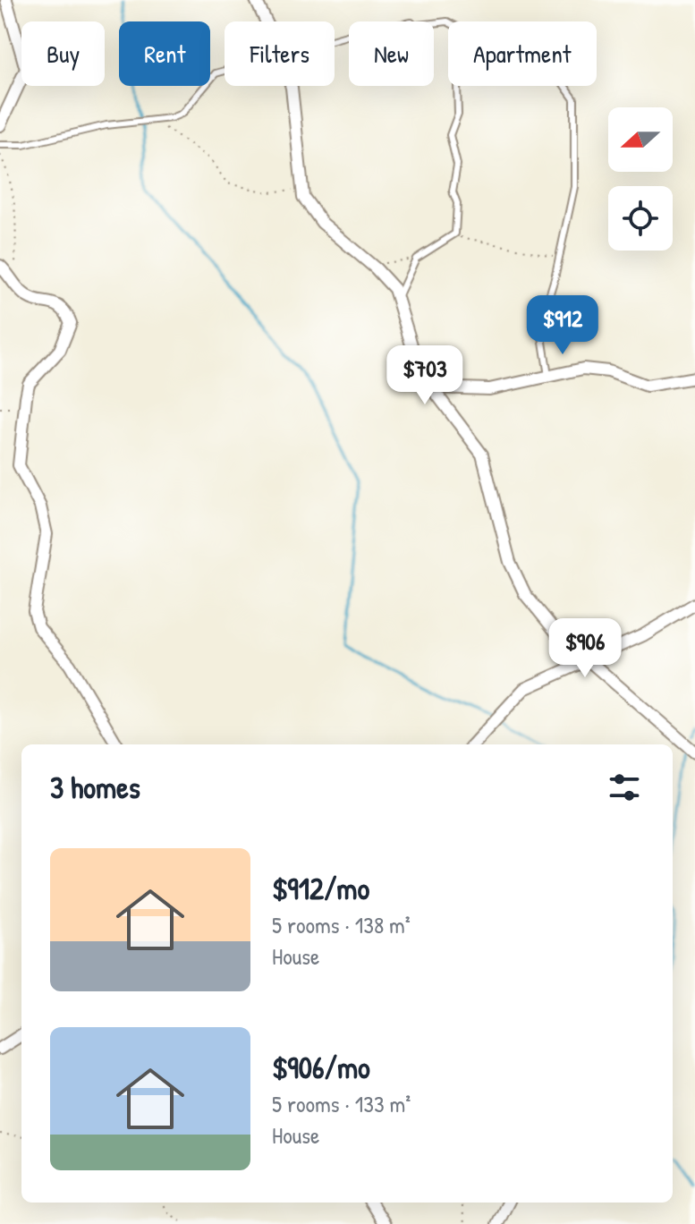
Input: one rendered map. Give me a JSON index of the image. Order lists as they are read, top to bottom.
{
  "north": "left",
  "page": {
    "chip": [
      "Buy",
      "Rent",
      "Filters",
      "New",
      "Apartment"
    ],
    "price": ["$912", "$703", "$906"],
    "heading": "3 homes",
    "list": [
      {
        "name": "$912/mo",
        "note": "5 rooms · 138 m² · House"
      },
      {
        "name": "$906/mo",
        "note": "5 rooms · 133 m² · House"
      }
    ]
  }
}
